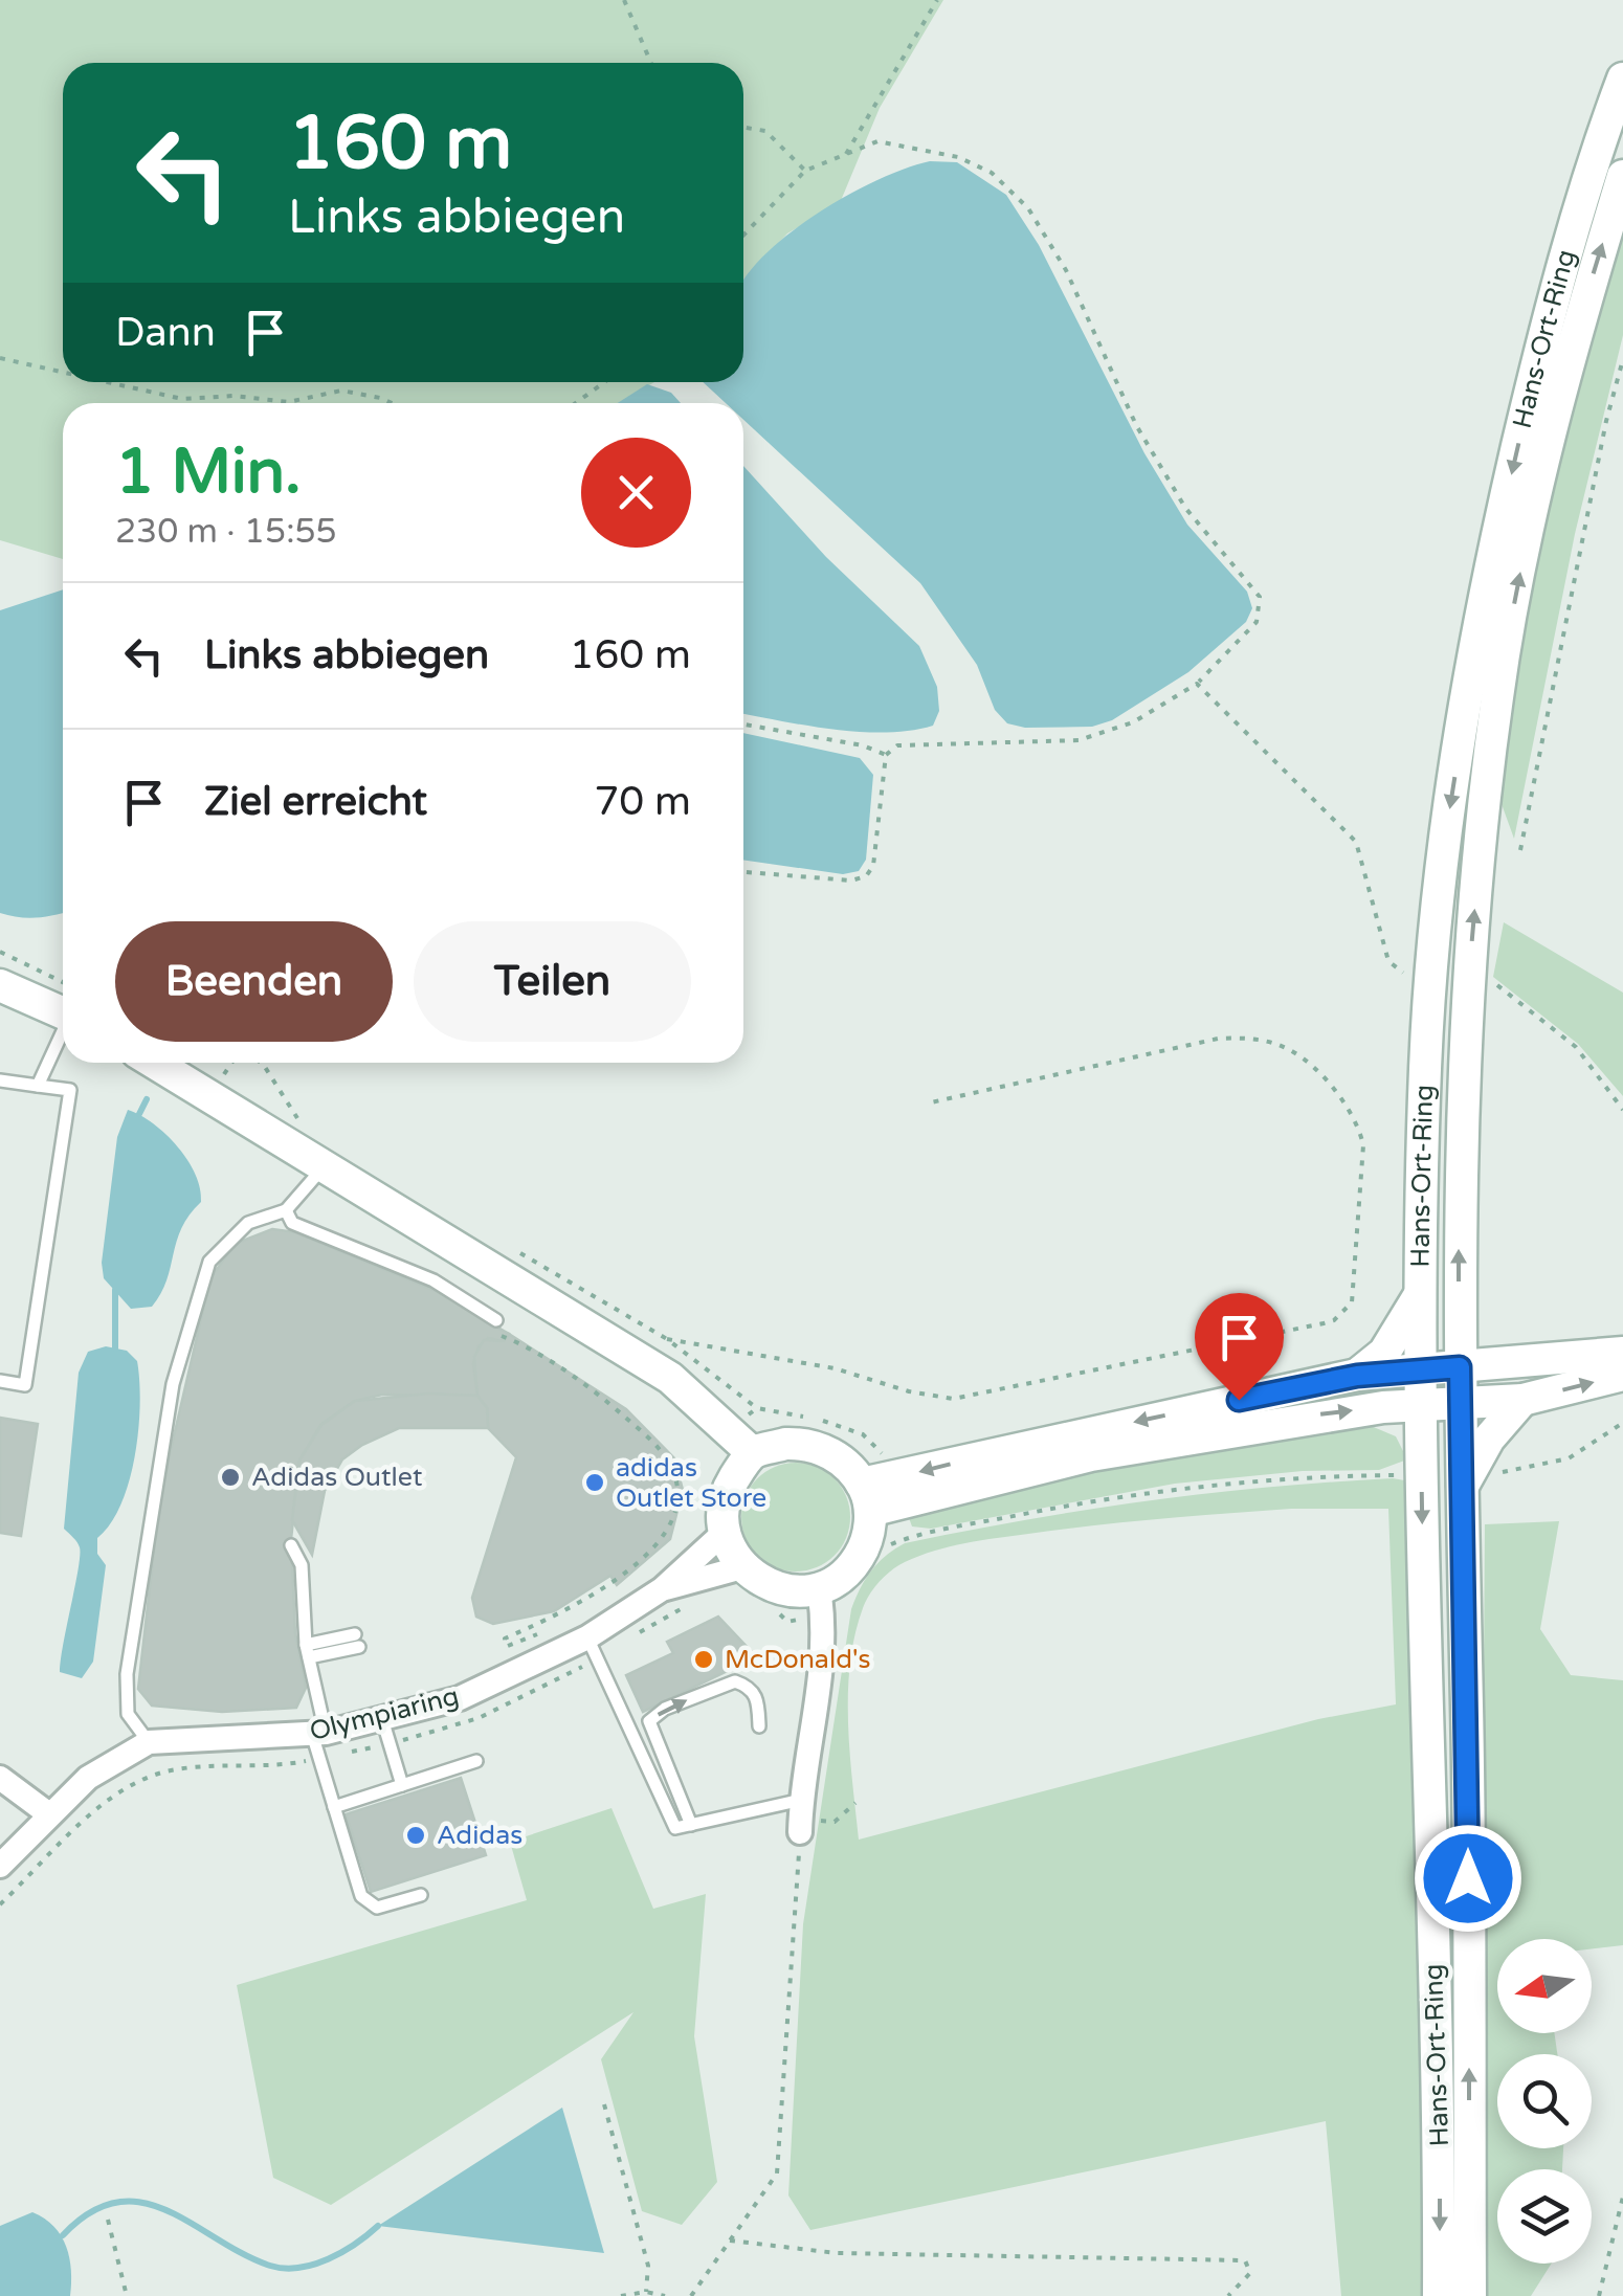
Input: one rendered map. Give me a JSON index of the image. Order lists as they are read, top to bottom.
{
  "streets": {
    "main road": ["Hans-Ort-Ring"],
    "street": ["Olympiaring"]
  },
  "places": [
    "Adidas Outlet",
    "adidas Outlet Store",
    "McDonald's",
    "Adidas"
  ],
  "north": "left",
  "page": {
    "turn": ["160 m", "Links abbiegen"],
    "then": "Dann",
    "heading": ["1 Min.", "230 m · 15:55"],
    "list": [
      {
        "name": "Links abbiegen",
        "value": "160 m"
      },
      {
        "name": "Ziel erreicht",
        "value": "70 m"
      }
    ],
    "buttons": ["Beenden", "Teilen"]
  }
}
